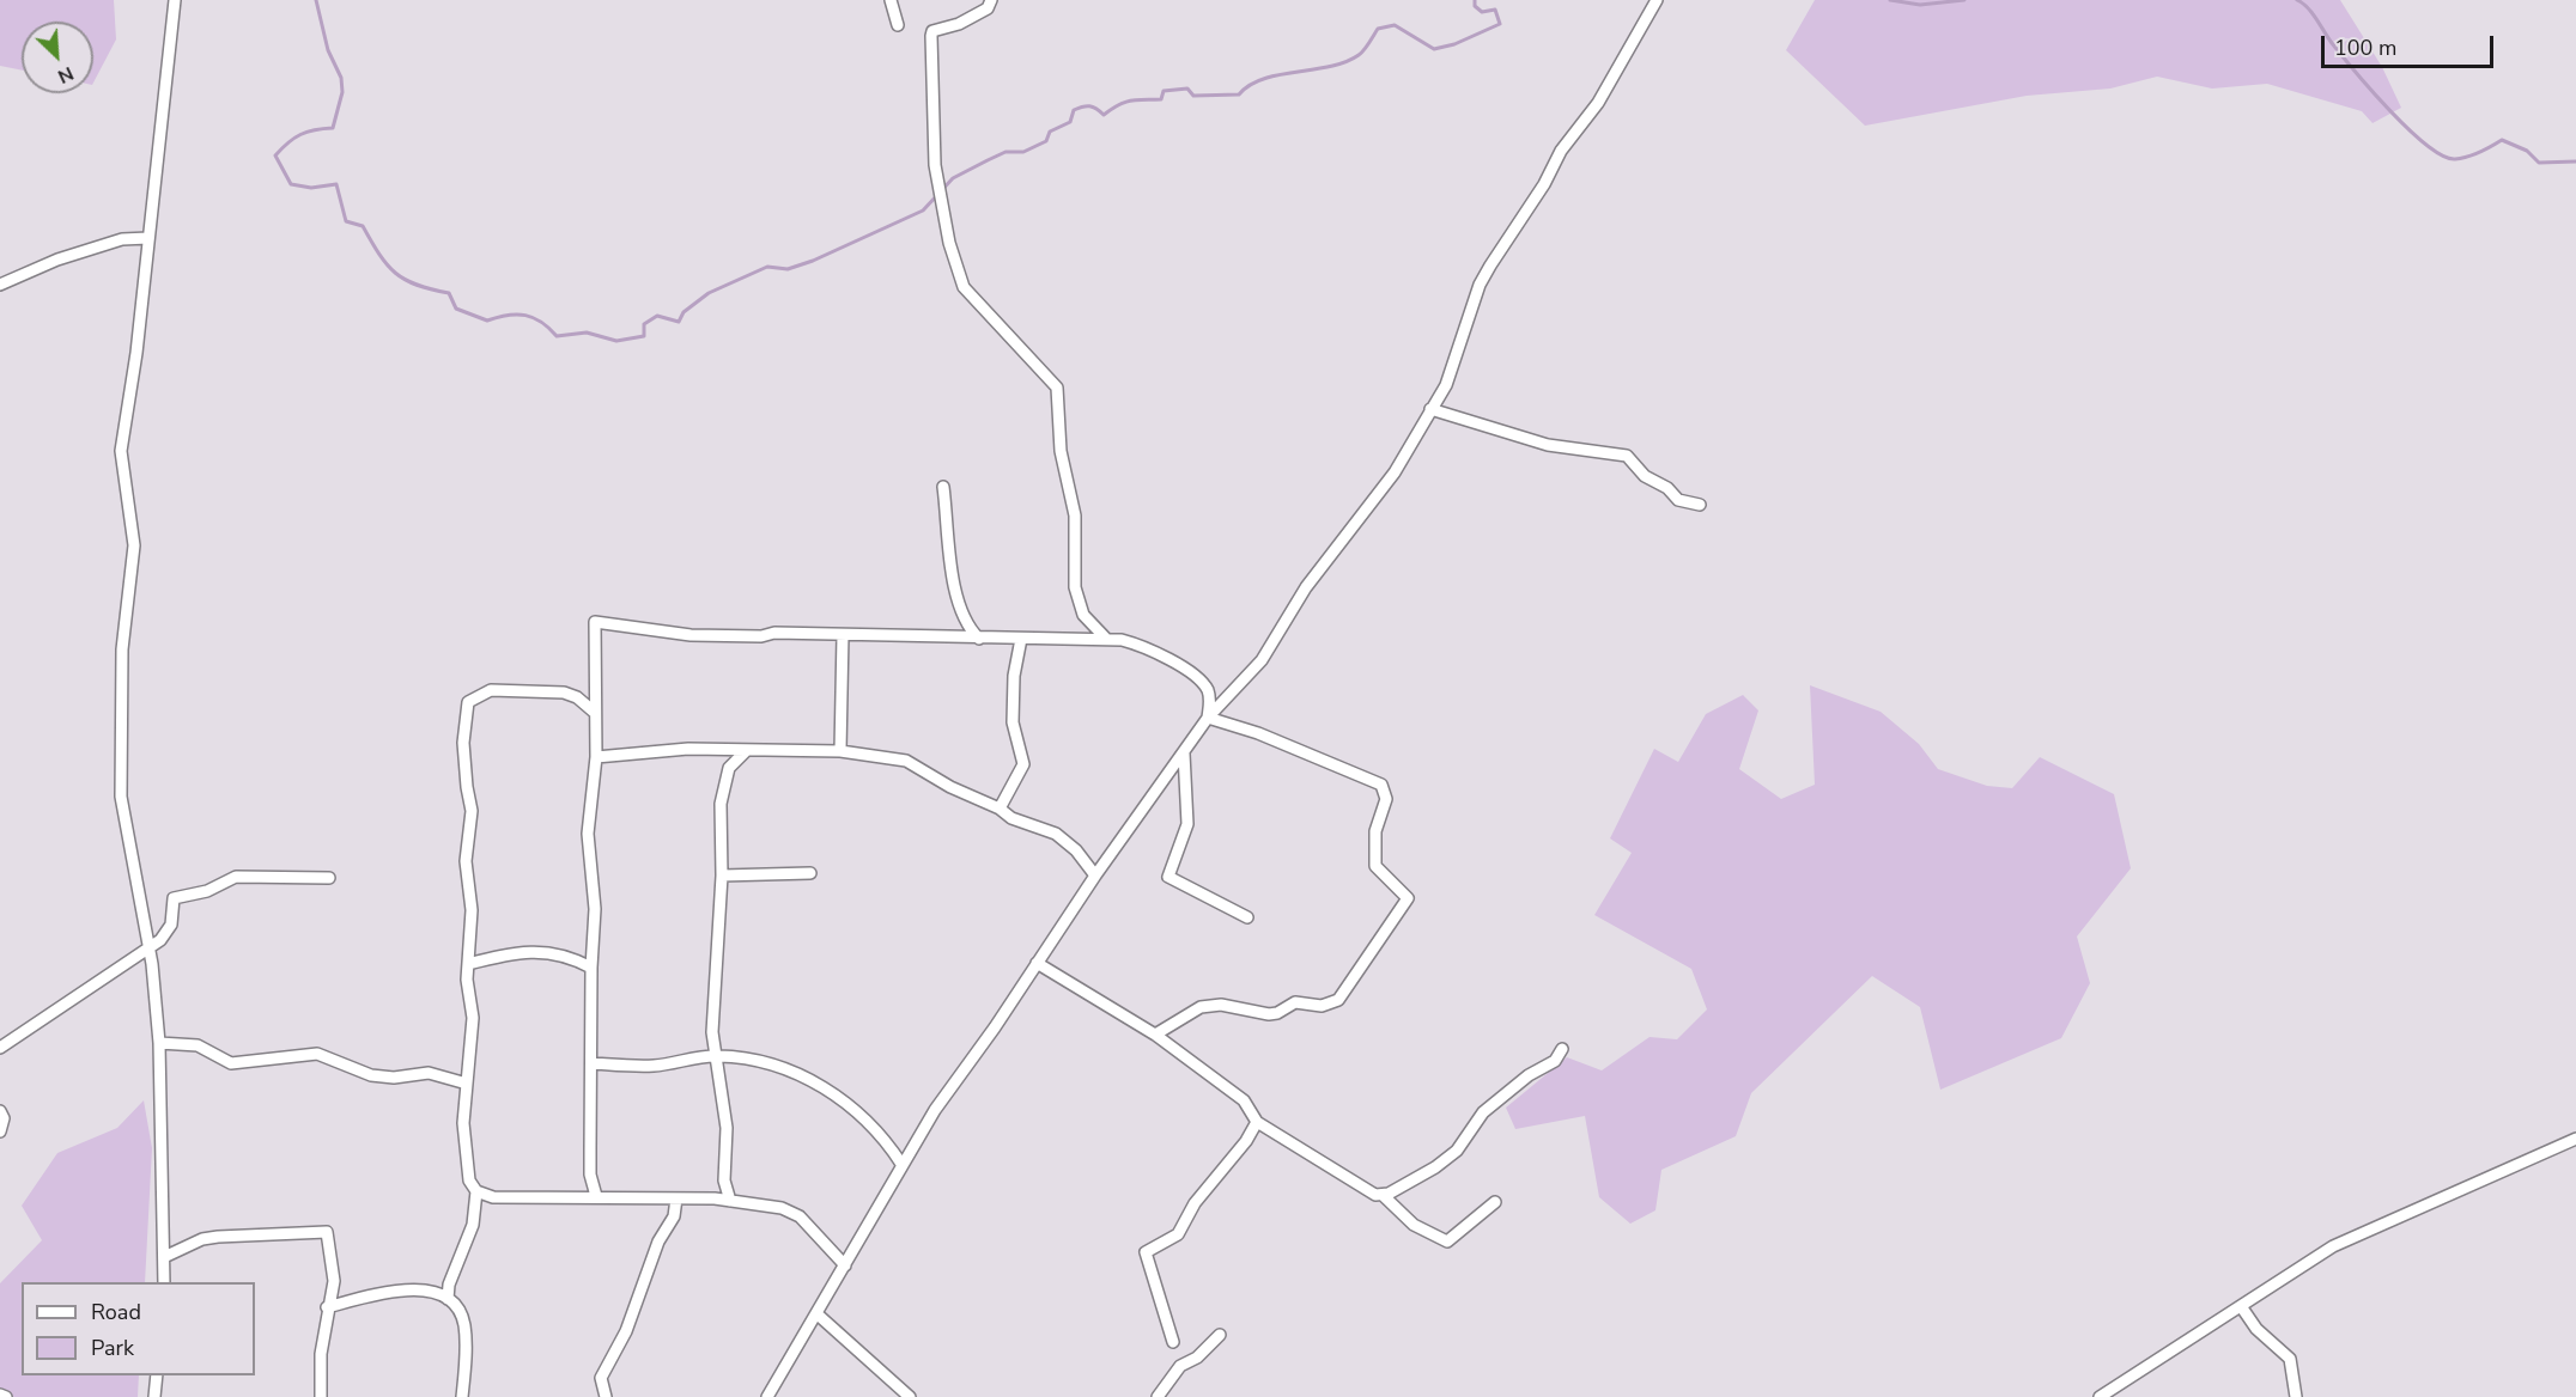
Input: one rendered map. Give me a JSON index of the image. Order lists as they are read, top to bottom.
{
  "legend": ["Road", "Park"],
  "scale_bar": "100 m",
  "north": "bottom right"
}
